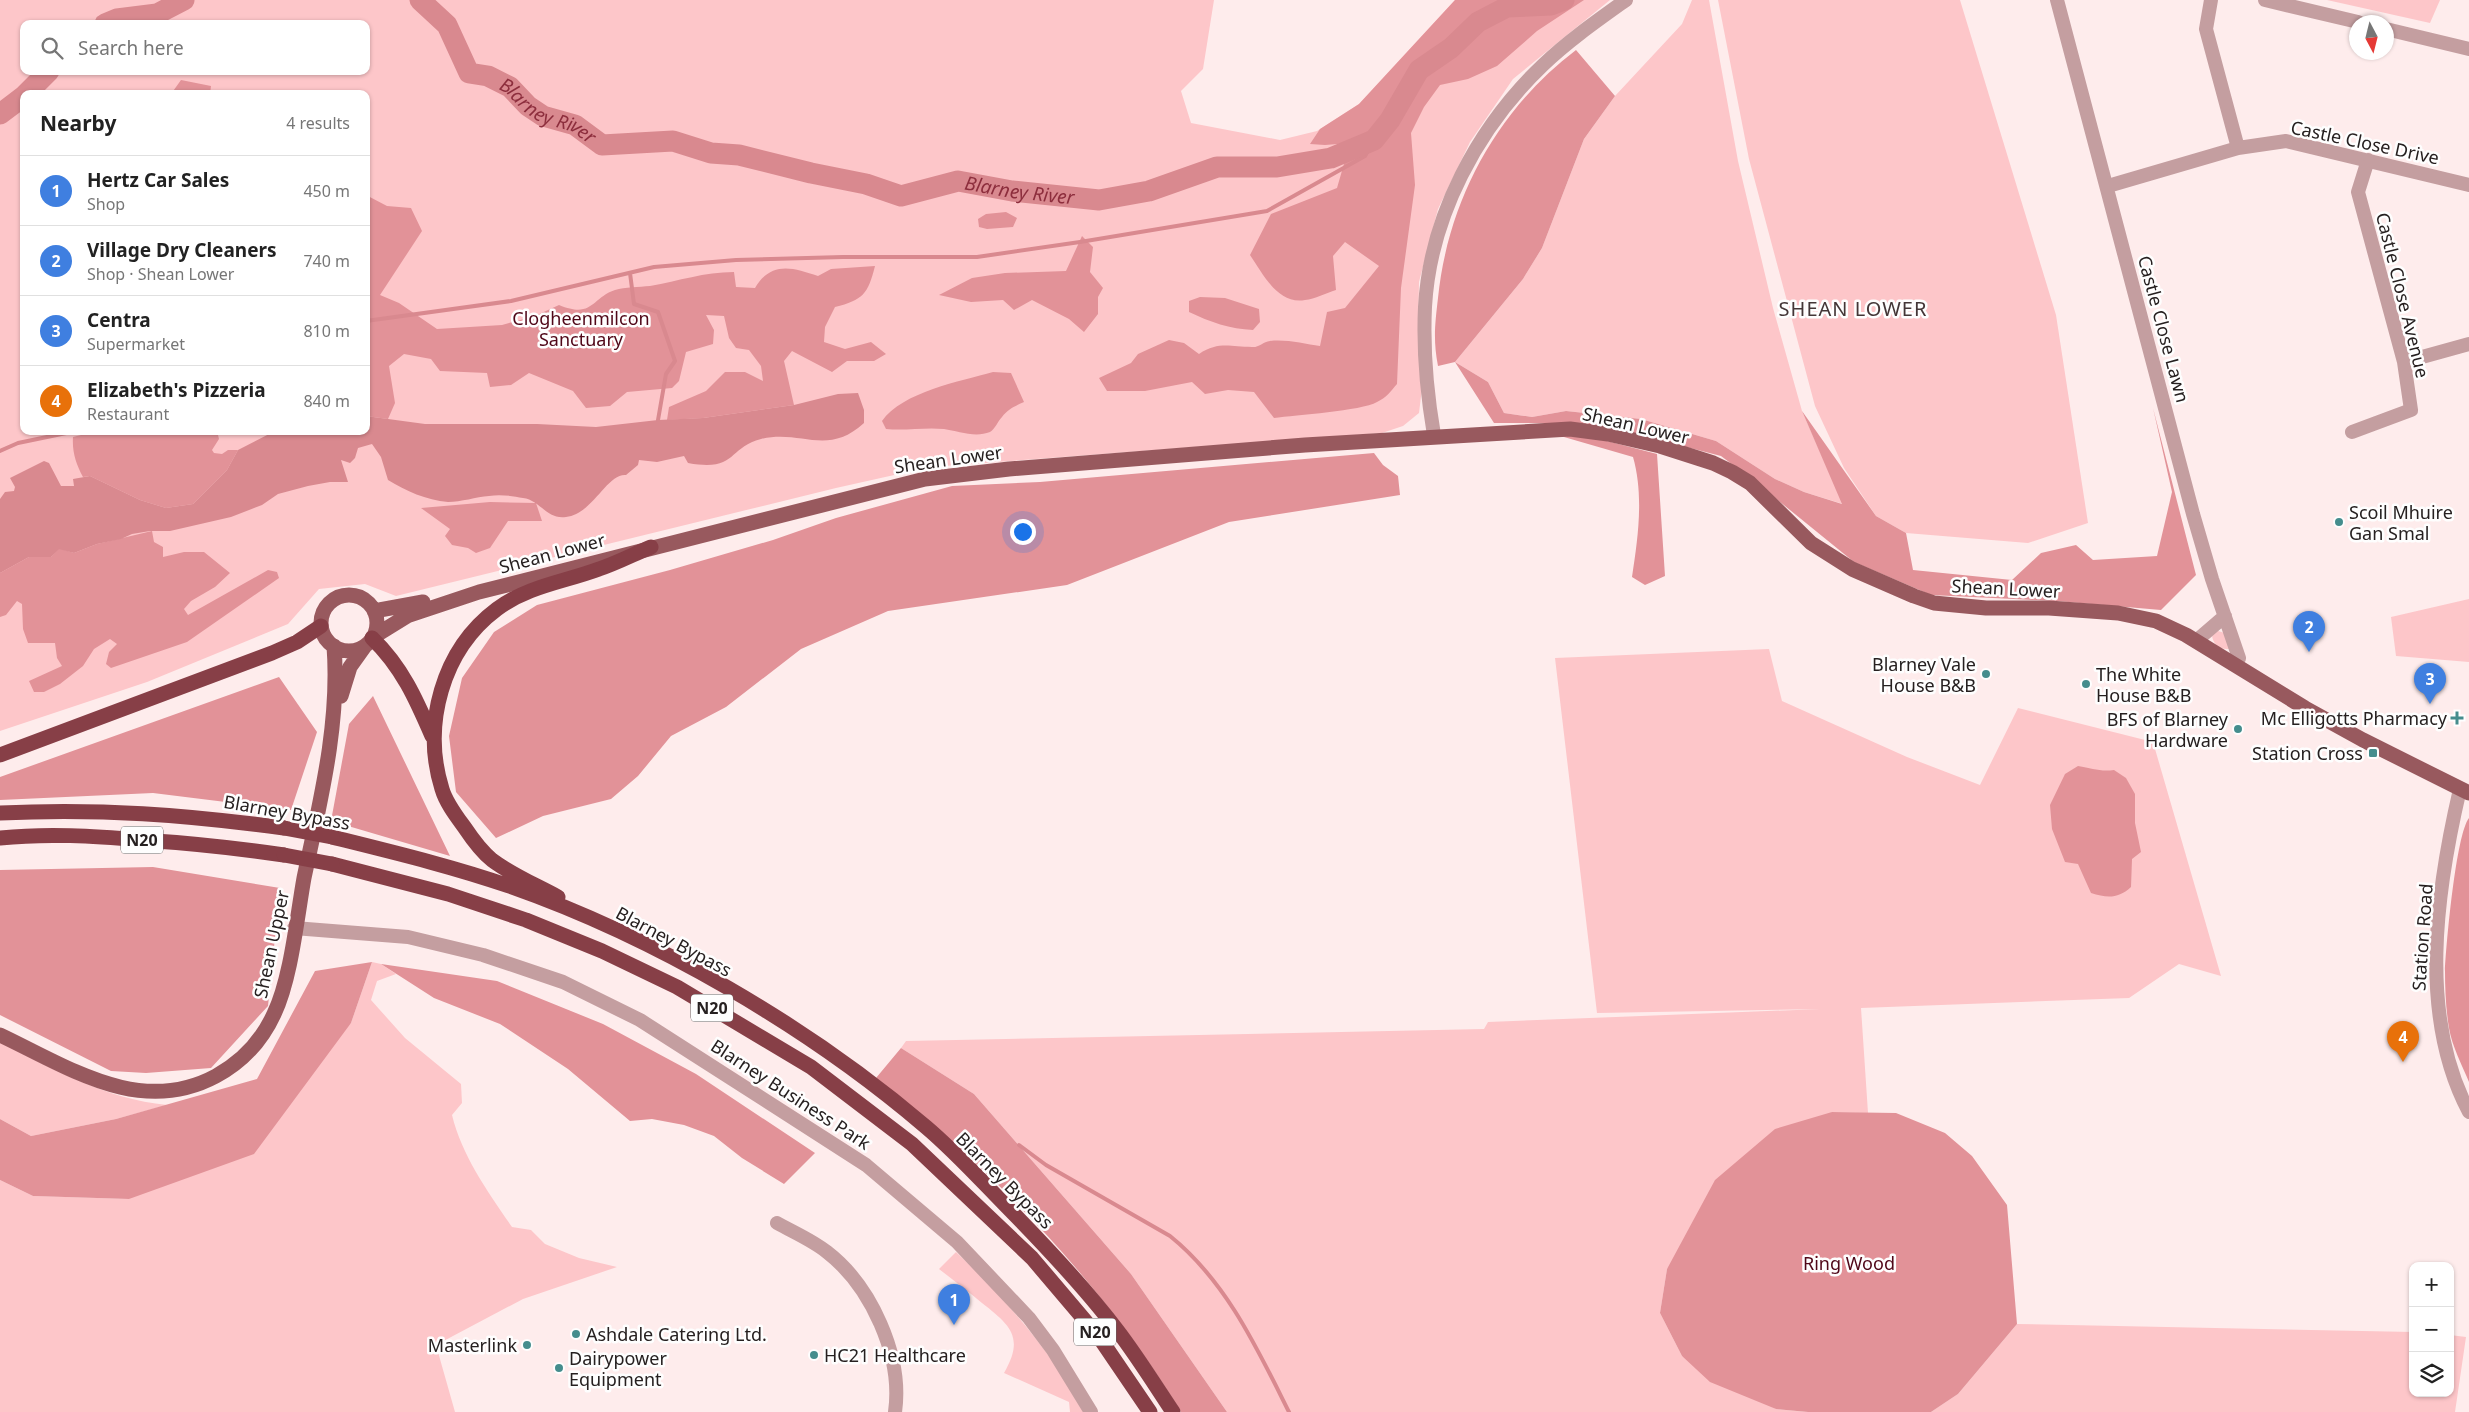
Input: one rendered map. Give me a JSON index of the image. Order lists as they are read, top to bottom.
{
  "streets": {
    "highway": ["Blarney Bypass", "N20"],
    "main road": ["Shean Lower", "Shean Upper"],
    "street": [
      "Castle Close Drive",
      "Castle Close Avenue",
      "Castle Close Lawn",
      "Station Road",
      "Blarney Business Park"
    ]
  },
  "crossings": [
    ["Castle Close Drive", "Castle Close Avenue"],
    ["Castle Close Drive", "Castle Close Lawn"],
    ["Castle Close Lawn", "Shean Lower"],
    ["Shean Lower", "Station Road"],
    ["Shean Lower", "Shean Upper"],
    ["Shean Upper", "Blarney Business Park"]
  ],
  "districts": ["SHEAN LOWER"],
  "water": ["Blarney River"],
  "parks": ["Clogheenmilcon Sanctuary", "Ring Wood"],
  "places": {
    "other": [
      "Scoil Mhuire Gan Smal",
      "Blarney Vale House B&B",
      "The White House B&B",
      "BFS of Blarney Hardware",
      "Ashdale Catering Ltd.",
      "Masterlink",
      "HC21 Healthcare",
      "Dairypower Equipment"
    ],
    "health": ["Mc Elligotts Pharmacy"],
    "transit": ["Station Cross"]
  },
  "north": "bottom",
  "page": {
    "search": "Search here",
    "heading": ["Nearby", "4 results"],
    "list": [
      {
        "mark": "1",
        "name": "Hertz Car Sales",
        "note": "Shop",
        "value": "450 m"
      },
      {
        "mark": "2",
        "name": "Village Dry Cleaners",
        "note": "Shop · Shean Lower",
        "value": "740 m"
      },
      {
        "mark": "3",
        "name": "Centra",
        "note": "Supermarket",
        "value": "810 m"
      },
      {
        "mark": "4",
        "name": "Elizabeth's Pizzeria",
        "note": "Restaurant",
        "value": "840 m"
      }
    ],
    "pins": [
      "2",
      "3",
      "4",
      "1"
    ],
    "map_buttons": ["+", "−"]
  }
}
